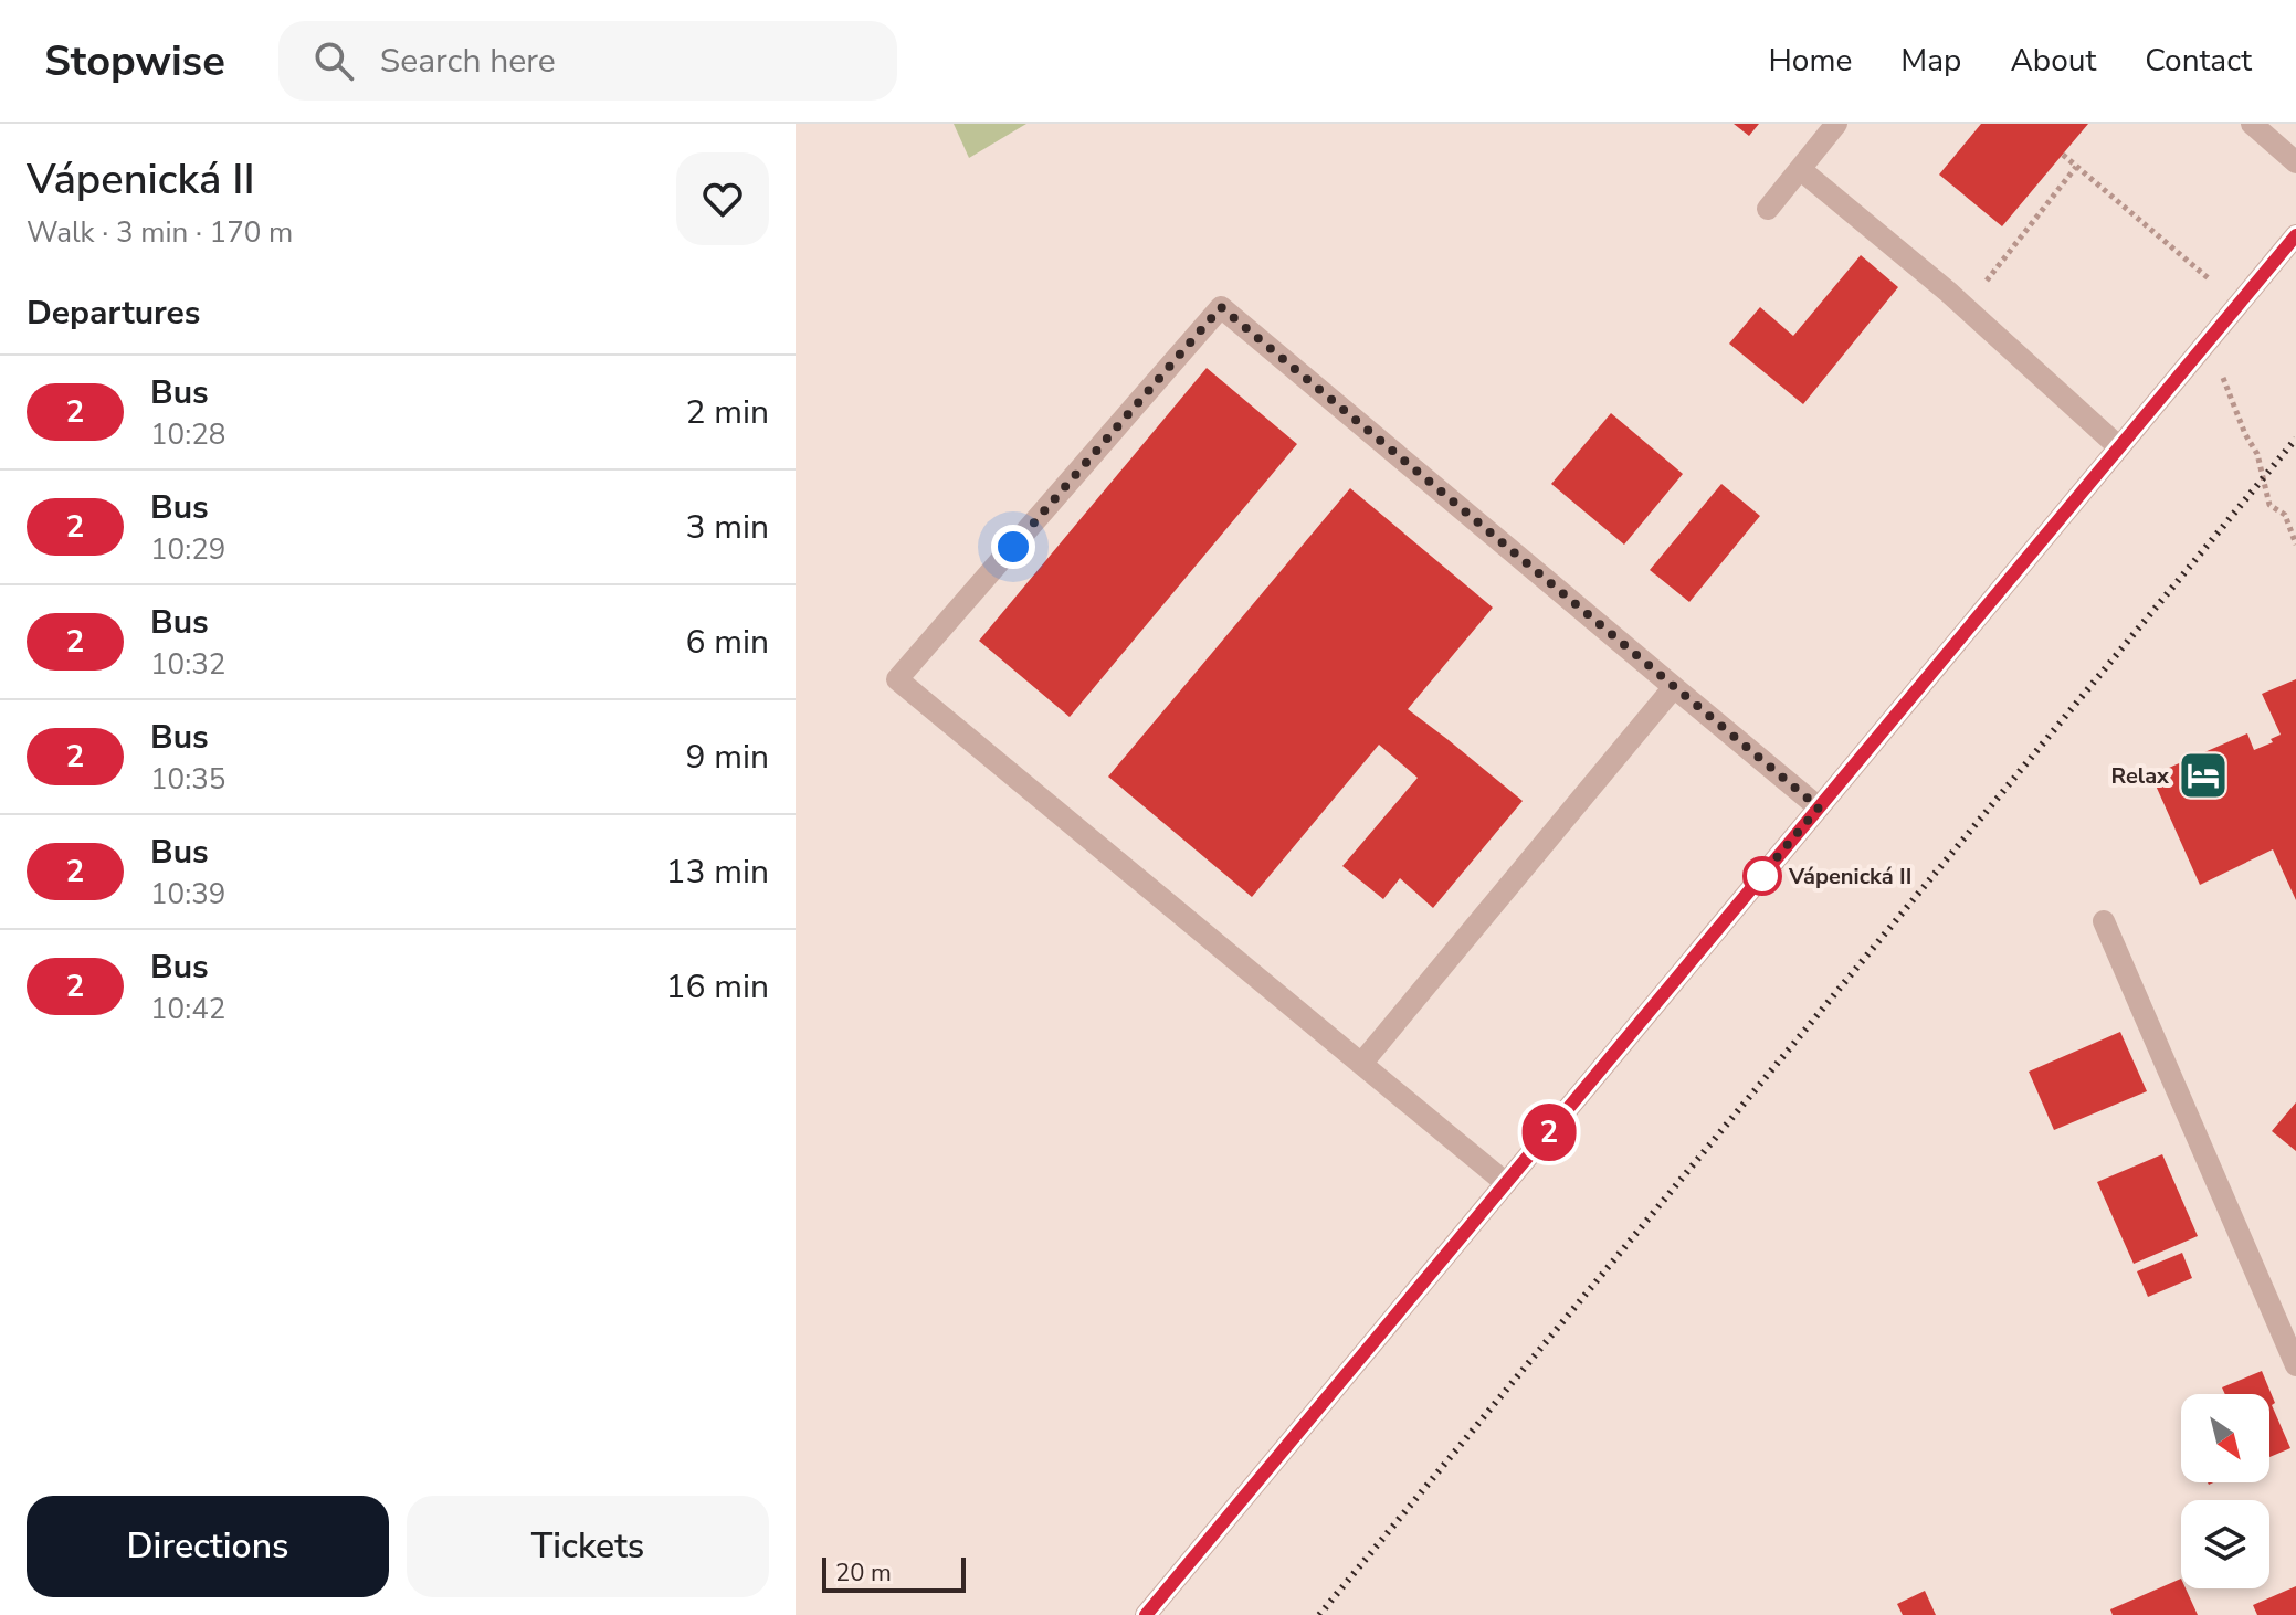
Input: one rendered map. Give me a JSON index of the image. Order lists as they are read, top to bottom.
{
  "places": {
    "hotel": ["Relax"],
    "other": ["Vápenická II"]
  },
  "lines": ["bus line 2"],
  "scale_bar": "20 m",
  "north": "bottom right",
  "page": {
    "header": "Stopwise",
    "search": "Search here",
    "nav": [
      "Home",
      "Map",
      "About",
      "Contact"
    ],
    "heading": [
      ["Vápenická II", "Walk · 3 min · 170 m"],
      "Departures"
    ],
    "on_map": "2",
    "list": [
      {
        "mark": "2",
        "name": "Bus",
        "note": "10:28",
        "value": "2 min"
      },
      {
        "mark": "2",
        "name": "Bus",
        "note": "10:29",
        "value": "3 min"
      },
      {
        "mark": "2",
        "name": "Bus",
        "note": "10:32",
        "value": "6 min"
      },
      {
        "mark": "2",
        "name": "Bus",
        "note": "10:35",
        "value": "9 min"
      },
      {
        "mark": "2",
        "name": "Bus",
        "note": "10:39",
        "value": "13 min"
      },
      {
        "mark": "2",
        "name": "Bus",
        "note": "10:42",
        "value": "16 min"
      }
    ],
    "buttons": ["Directions", "Tickets"],
    "scale": "20 m"
  }
}
